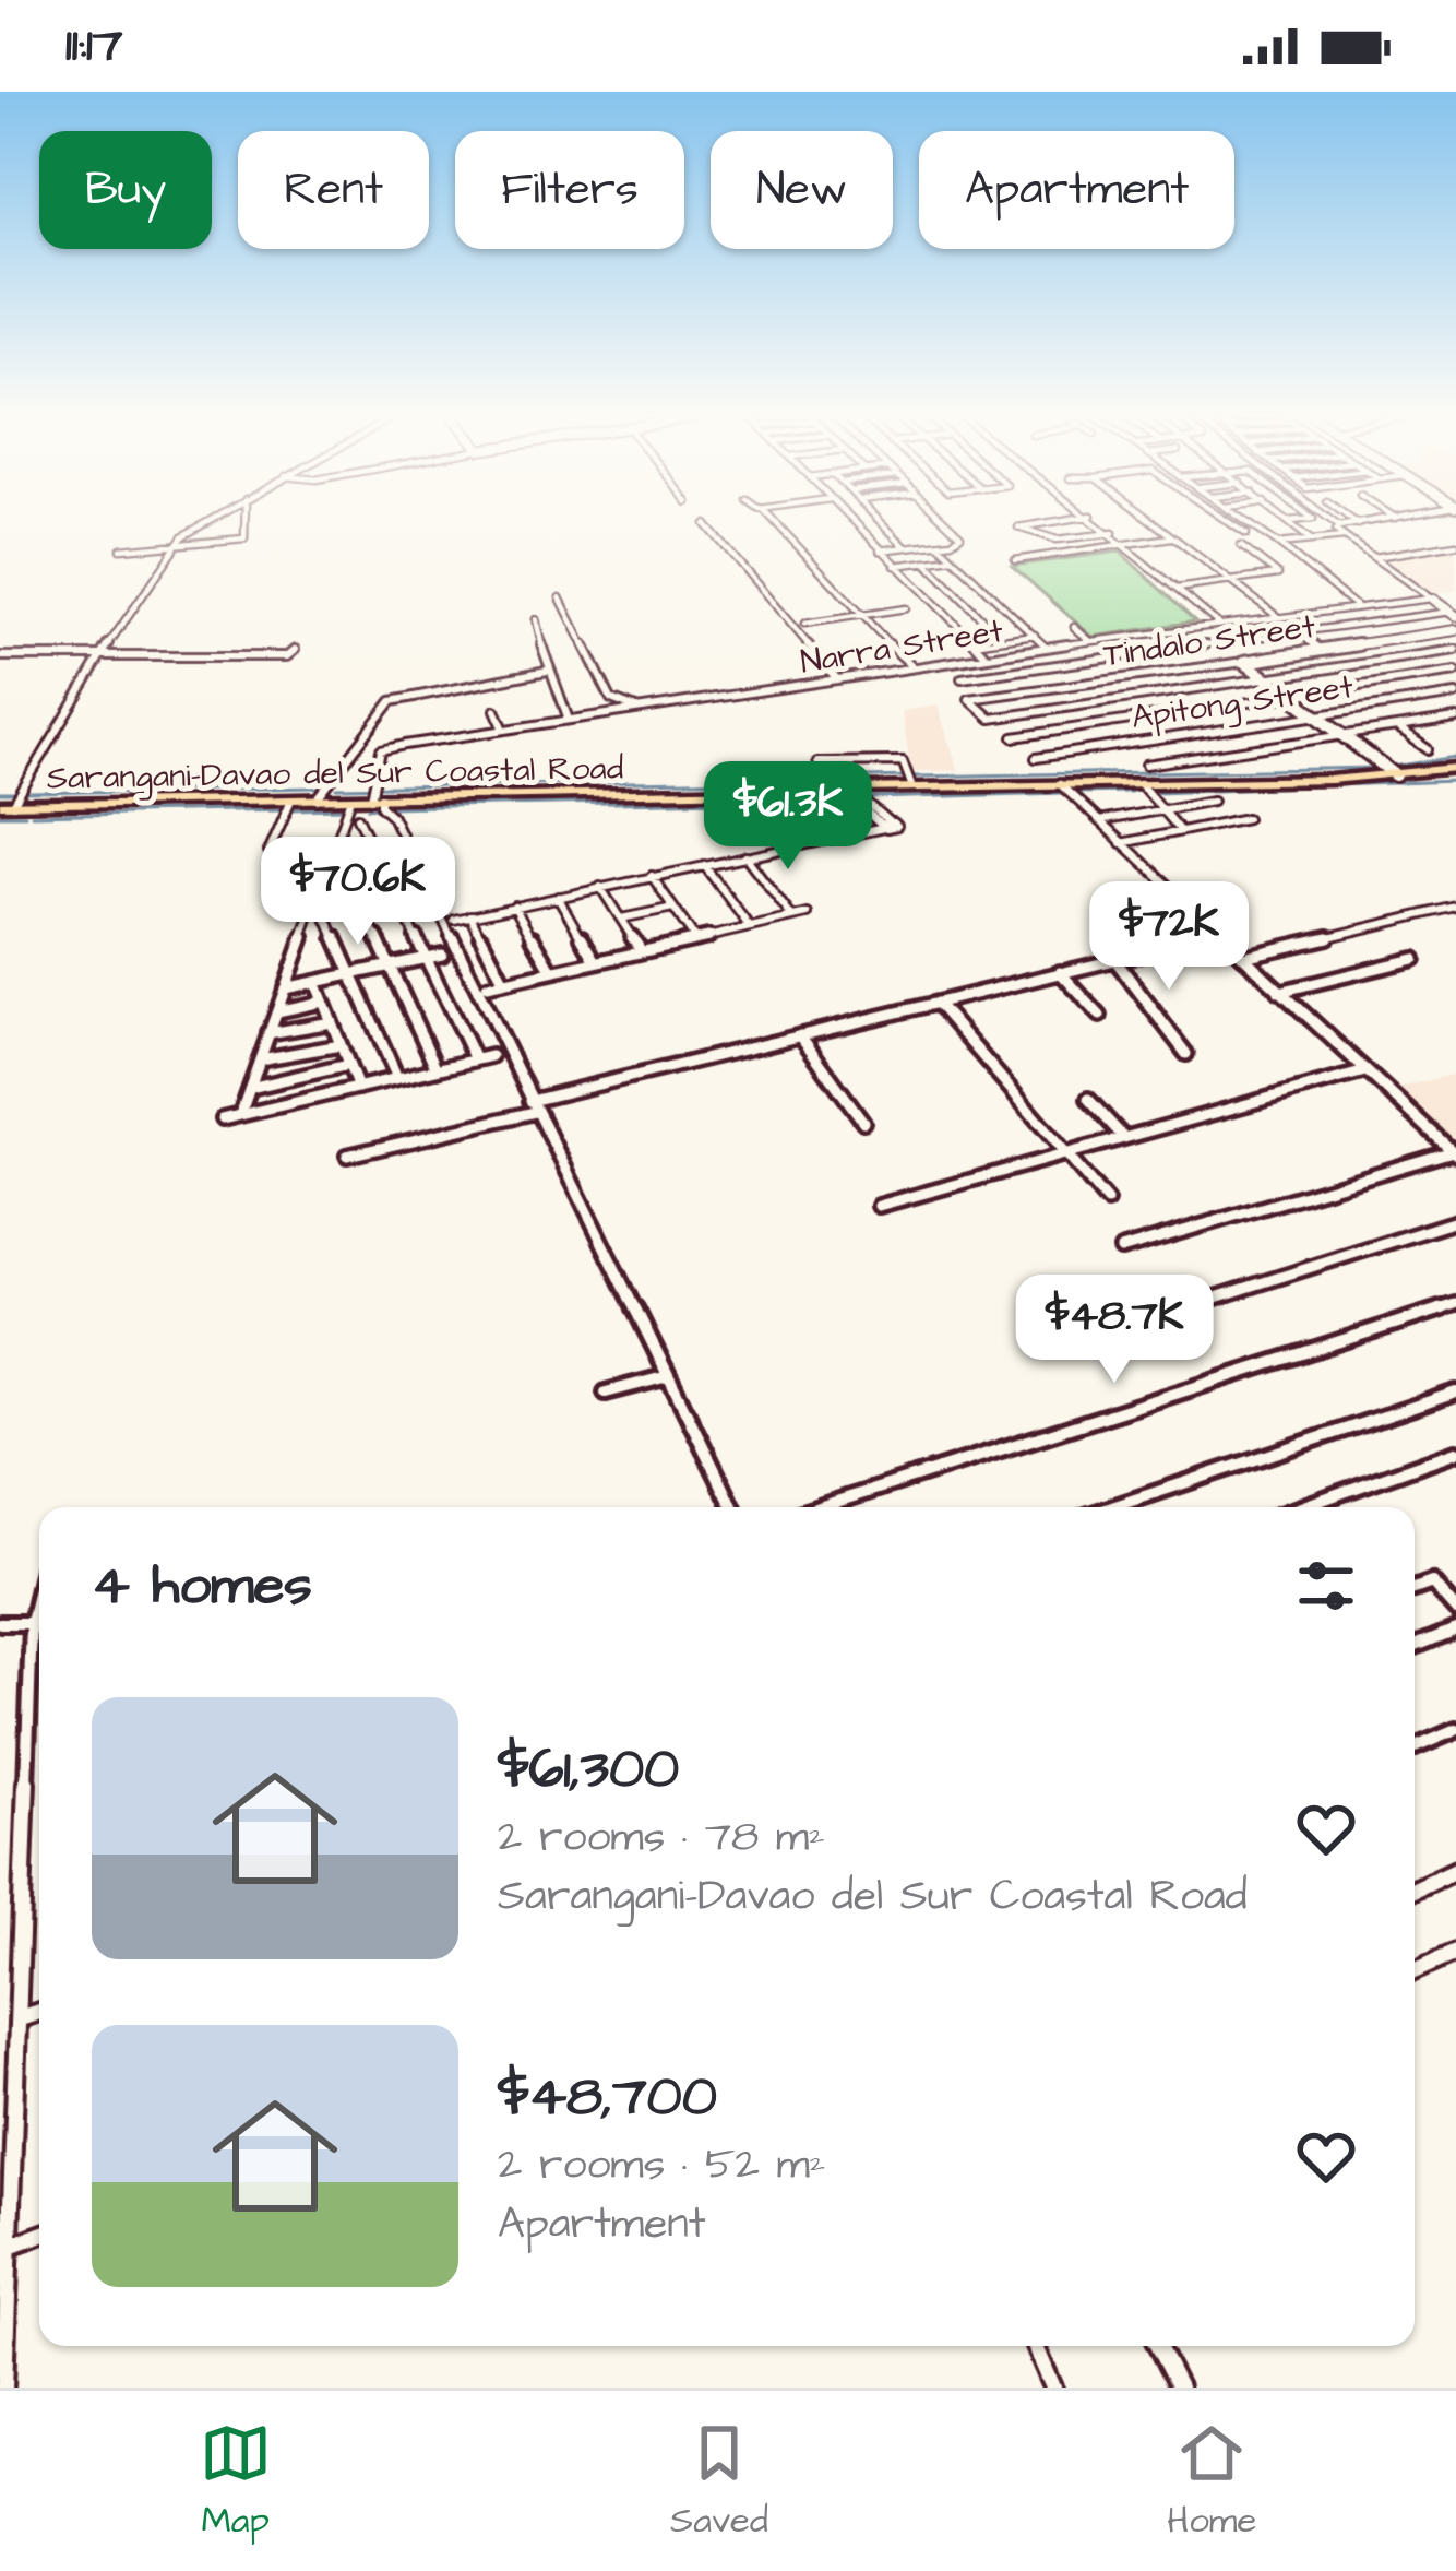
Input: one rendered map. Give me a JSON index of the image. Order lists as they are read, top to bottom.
{
  "streets": {
    "main road": ["Sarangani-Davao del Sur Coastal Road"],
    "street": ["Tindalo Street", "Narra Street", "Apitong Street"]
  },
  "crossings": [
    ["Narra Street", "Sarangani-Davao del Sur Coastal Road"]
  ],
  "page": {
    "status": "11:17",
    "chip": [
      "Buy",
      "Rent",
      "Filters",
      "New",
      "Apartment"
    ],
    "price": [
      "$61.3K",
      "$70.6K",
      "$72K",
      "$48.7K"
    ],
    "heading": "4 homes",
    "list": [
      {
        "name": "$61,300",
        "note": "2 rooms · 78 m² · Sarangani-Davao del Sur Coastal Road"
      },
      {
        "name": "$48,700",
        "note": "2 rooms · 52 m² · Apartment"
      }
    ],
    "tabs": ["Map", "Saved", "Home"]
  }
}
